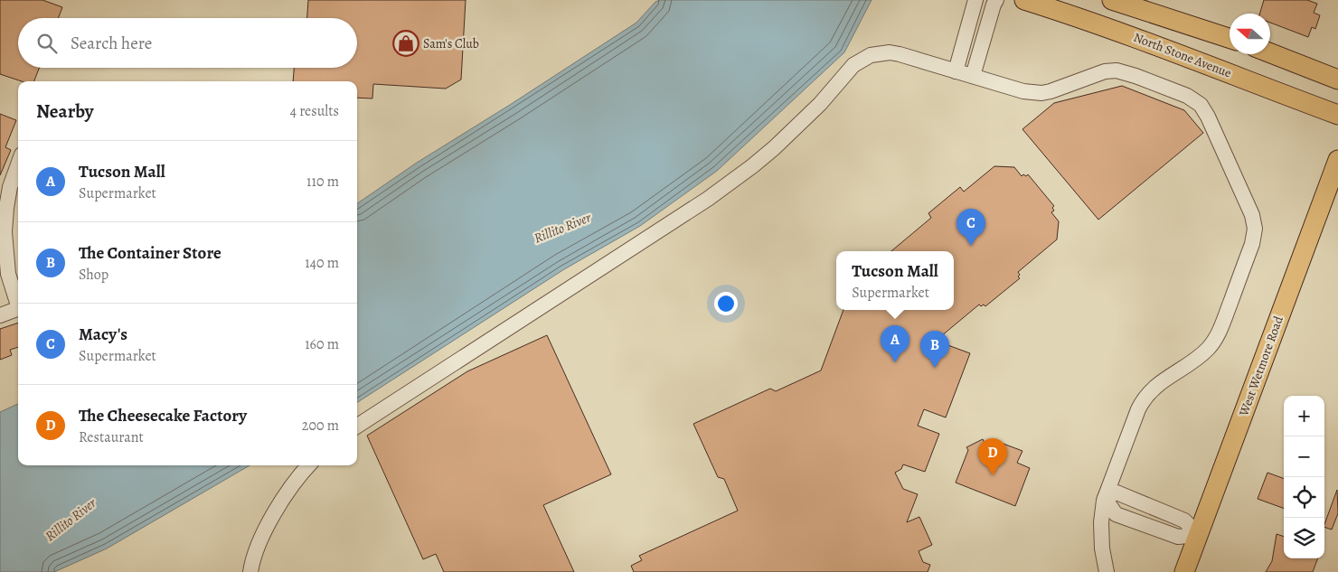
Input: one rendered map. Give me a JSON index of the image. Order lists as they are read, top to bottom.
{
  "streets": {
    "main road": ["North Stone Avenue", "West Wetmore Road"]
  },
  "water": ["Rillito River"],
  "places": {
    "shop": ["Sam's Club"]
  },
  "north": "left",
  "page": {
    "search": "Search here",
    "heading": ["Nearby", "4 results"],
    "list": [
      {
        "mark": "A",
        "name": "Tucson Mall",
        "note": "Supermarket",
        "value": "110 m"
      },
      {
        "mark": "B",
        "name": "The Container Store",
        "note": "Shop",
        "value": "140 m"
      },
      {
        "mark": "C",
        "name": "Macy's",
        "note": "Supermarket",
        "value": "160 m"
      },
      {
        "mark": "D",
        "name": "The Cheesecake Factory",
        "note": "Restaurant",
        "value": "200 m"
      }
    ],
    "pins": [
      "C",
      "A",
      "B",
      "D"
    ],
    "popup": ["Tucson Mall", "Supermarket"],
    "map_buttons": ["+", "−"]
  }
}
